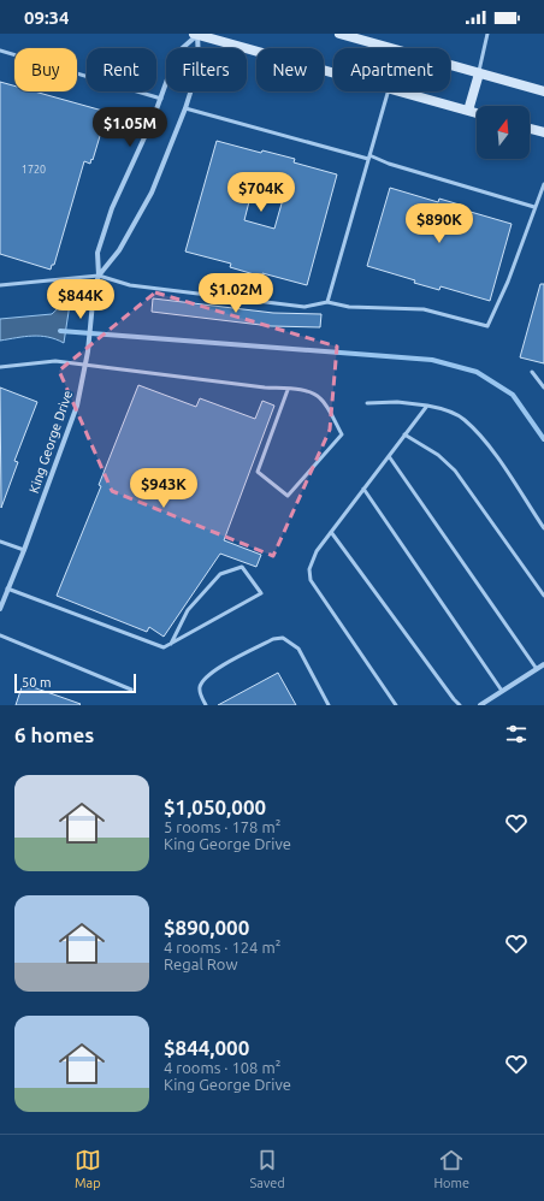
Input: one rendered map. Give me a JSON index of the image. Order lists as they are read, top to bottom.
{
  "streets": {
    "street": ["King George Drive"]
  },
  "house_numbers": ["1720"],
  "scale_bar": "50 m",
  "north": "top",
  "page": {
    "status": "09:34",
    "chip": [
      "Buy",
      "Rent",
      "Filters",
      "New",
      "Apartment"
    ],
    "price": [
      "$1.05M",
      "$704K",
      "$890K",
      "$1.02M",
      "$844K",
      "$943K"
    ],
    "scale": "50 m",
    "heading": "6 homes",
    "list": [
      {
        "name": "$1,050,000",
        "note": "5 rooms · 178 m² · King George Drive"
      },
      {
        "name": "$890,000",
        "note": "4 rooms · 124 m² · Regal Row"
      },
      {
        "name": "$844,000",
        "note": "4 rooms · 108 m² · King George Drive"
      }
    ],
    "tabs": ["Map", "Saved", "Home"]
  }
}
